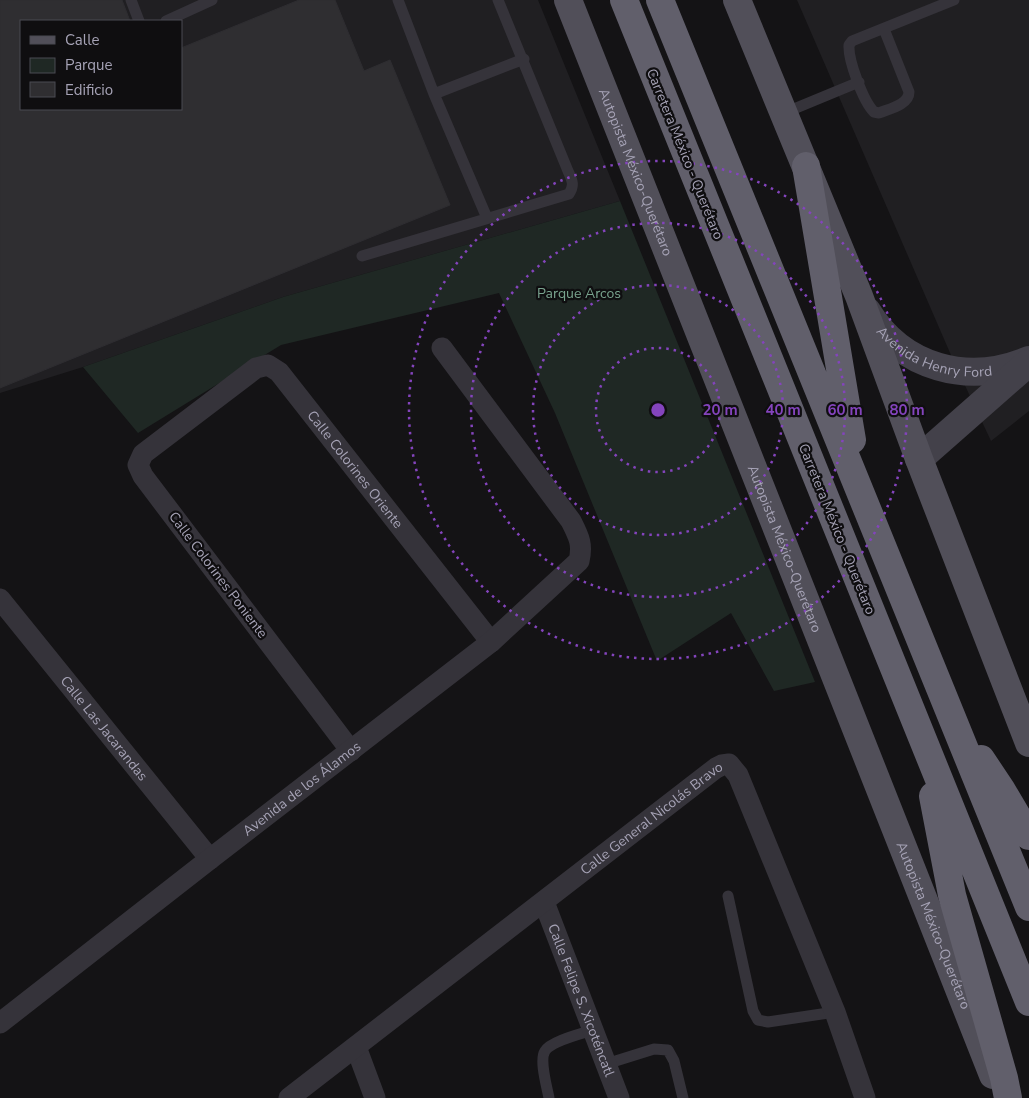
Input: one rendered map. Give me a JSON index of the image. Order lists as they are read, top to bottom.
{
  "streets": {
    "highway": ["Carretera México - Querétaro"],
    "main road": ["Autopista México-Querétaro"],
    "street": [
      "Avenida Henry Ford",
      "Calle Colorines Oriente",
      "Calle Colorines Poniente",
      "Calle Las Jacarandas",
      "Avenida de los Álamos",
      "Calle General Nicolás Bravo",
      "Calle Felipe S. Xicoténcatl"
    ]
  },
  "crossings": [
    ["Calle Colorines Oriente", "Calle Colorines Poniente"],
    ["Calle Colorines Oriente", "Avenida de los Álamos"],
    ["Calle Colorines Poniente", "Avenida de los Álamos"],
    ["Calle Las Jacarandas", "Avenida de los Álamos"],
    ["Calle General Nicolás Bravo", "Calle Felipe S. Xicoténcatl"]
  ],
  "parks": ["Parque Arcos"],
  "legend": ["Calle", "Parque", "Edificio"],
  "rings": [
    "20 m",
    "40 m",
    "60 m",
    "80 m"
  ]
}
